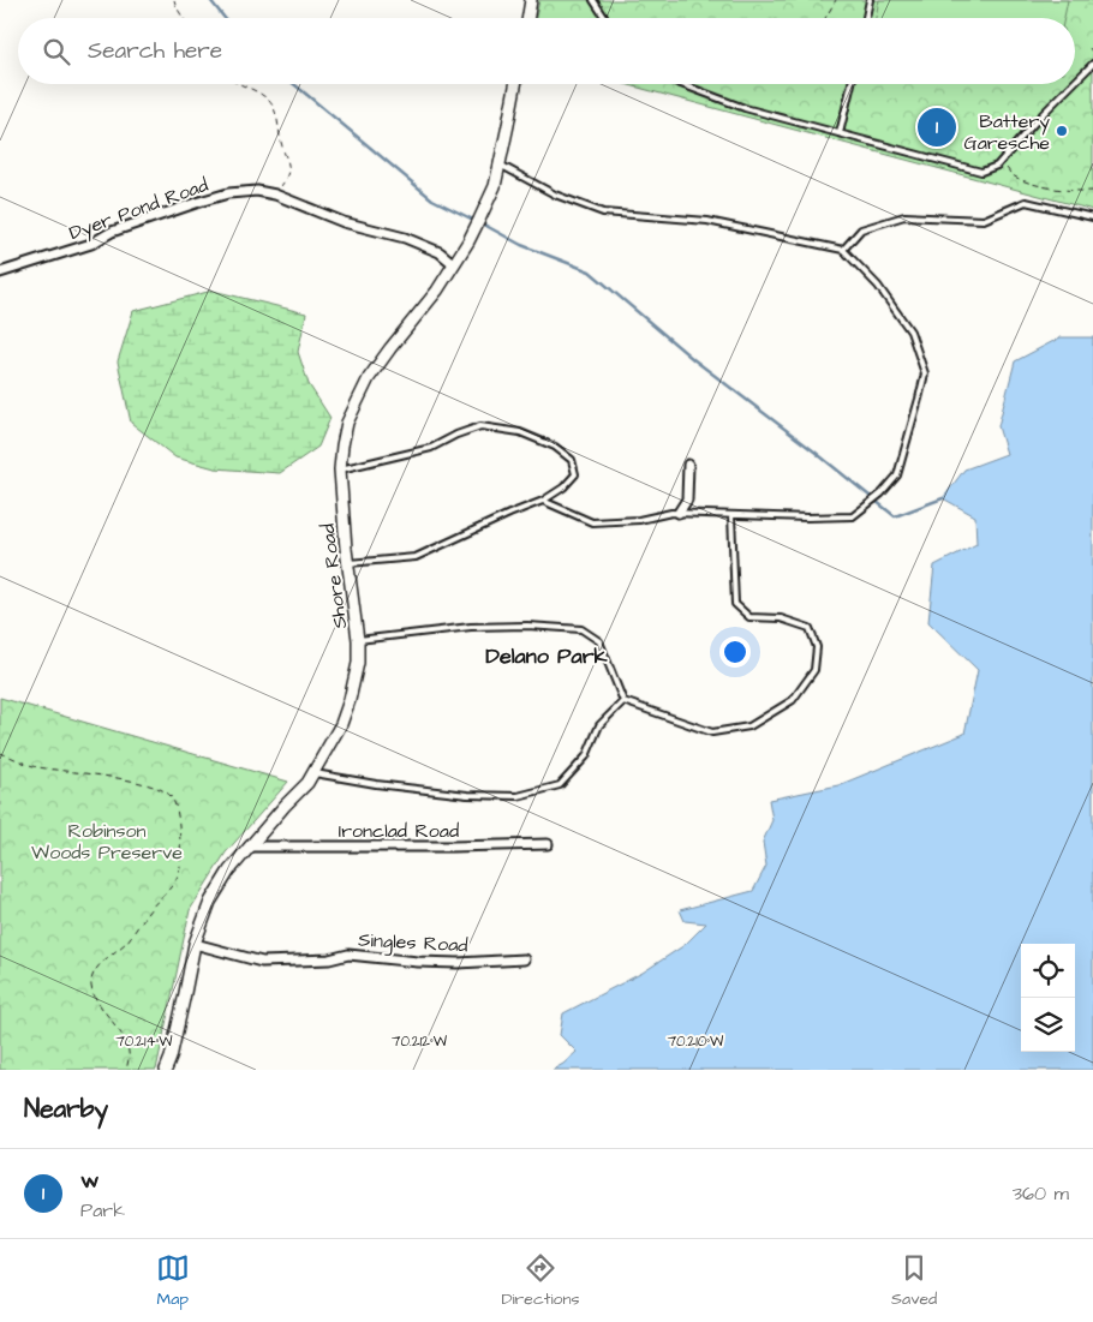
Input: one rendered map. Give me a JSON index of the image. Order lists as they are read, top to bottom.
{
  "streets": {
    "street": [
      "Dyer Pond Road",
      "Shore Road",
      "Ironclad Road",
      "Singles Road"
    ]
  },
  "crossings": [
    ["Dyer Pond Road", "Shore Road"],
    ["Shore Road", "Ironclad Road"],
    ["Shore Road", "Singles Road"]
  ],
  "districts": ["Delano Park"],
  "parks": ["Robinson Woods Preserve"],
  "places": ["Battery Garesche"],
  "page": {
    "search": "Search here",
    "pins": "1",
    "heading": "Nearby",
    "list": [
      {
        "mark": "1",
        "name": "w",
        "note": "Park",
        "value": "360 m"
      }
    ],
    "nav": ["Map", "Directions", "Saved"]
  },
  "coordinates": ["70.214°W", "70.212°W", "70.210°W"]
}
